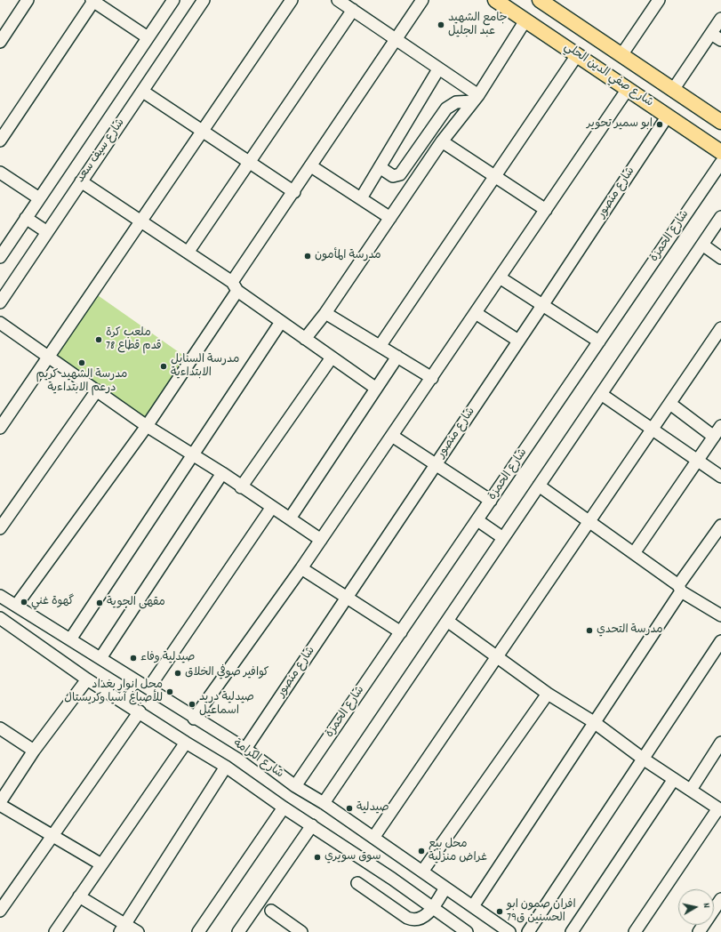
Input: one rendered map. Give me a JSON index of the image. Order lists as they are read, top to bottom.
{
  "streets": {
    "main road": ["شارع صفي الدين الحلي"],
    "street": [
      "شارع سيف سعد",
      "شارع منصور",
      "شارع الحمزة",
      "شارع الكرامة"
    ]
  },
  "crossings": [
    ["شارع صفي الدين الحلي", "شارع منصور"],
    ["شارع منصور", "شارع الكرامة"],
    ["شارع الحمزة", "شارع الكرامة"]
  ],
  "places": [
    "جامع الشهيد عبد الجليل",
    "ابو سمير تحوير",
    "مدرسة المأمون",
    "ملعب كرة قدم قطاع 78",
    "مدرسة الشهيد كريم درعم الابتداءية",
    "مدرسة السنابل الابتداءية",
    "گهوة غني",
    "مقهى الجوية",
    "مدرسة التحدي",
    "صيدلية وفاء",
    "كوافير صوفي الخلاق",
    "محل انوار بغداد للأصباغ آسيا وكريستال",
    "صيدلية دريد اسماعيل",
    "صيدلية",
    "محل بيع غراض منزلية",
    "سوق سويري",
    "افران صمون ابو الحسنين ق79"
  ],
  "north": "right"
}
